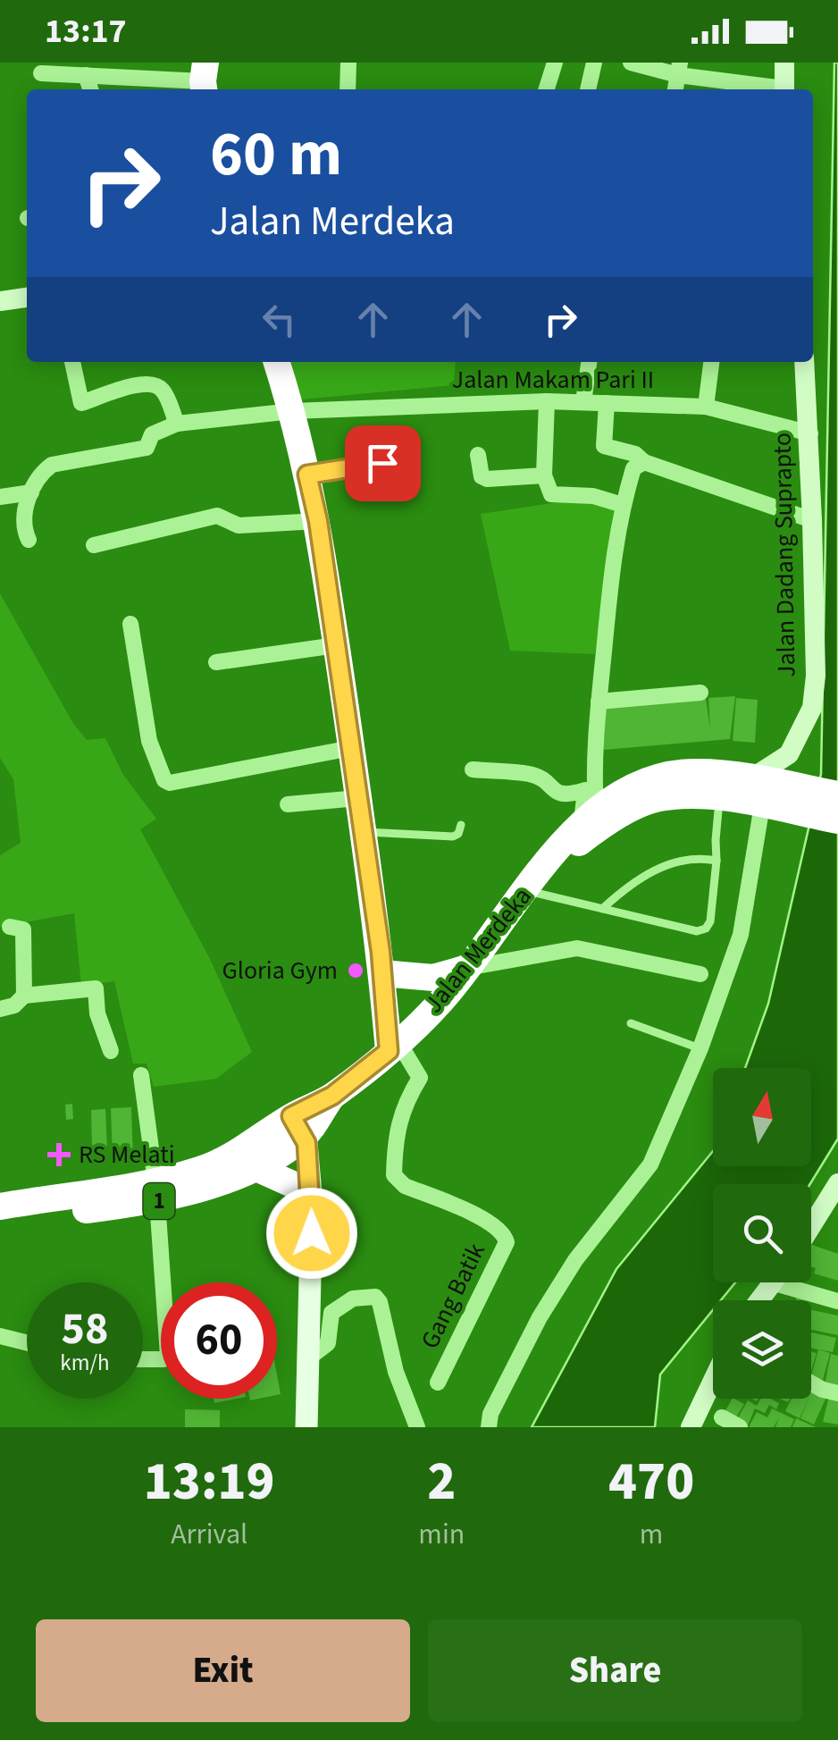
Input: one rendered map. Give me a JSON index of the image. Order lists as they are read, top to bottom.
{
  "streets": {
    "highway": ["Jalan Merdeka", "1"],
    "main road": ["Jalan Dadang Suprapto"],
    "street": ["Jalan Makam Pari II", "Gang Batik"]
  },
  "crossings": [
    ["Jalan Makam Pari II", "Jalan Dadang Suprapto"],
    ["Jalan Dadang Suprapto", "Jalan Merdeka"],
    ["Jalan Merdeka", "Gang Batik"]
  ],
  "places": {
    "other": ["Gloria Gym"],
    "health": ["RS Melati"]
  },
  "north": "top",
  "page": {
    "status": "13:17",
    "turn": ["60 m", "Jalan Merdeka"],
    "speed": "58 km/h",
    "limit": "60",
    "eta": [
      "13:19",
      "Arrival",
      "2",
      "min",
      "470",
      "m"
    ],
    "buttons": ["Exit", "Share"]
  }
}
